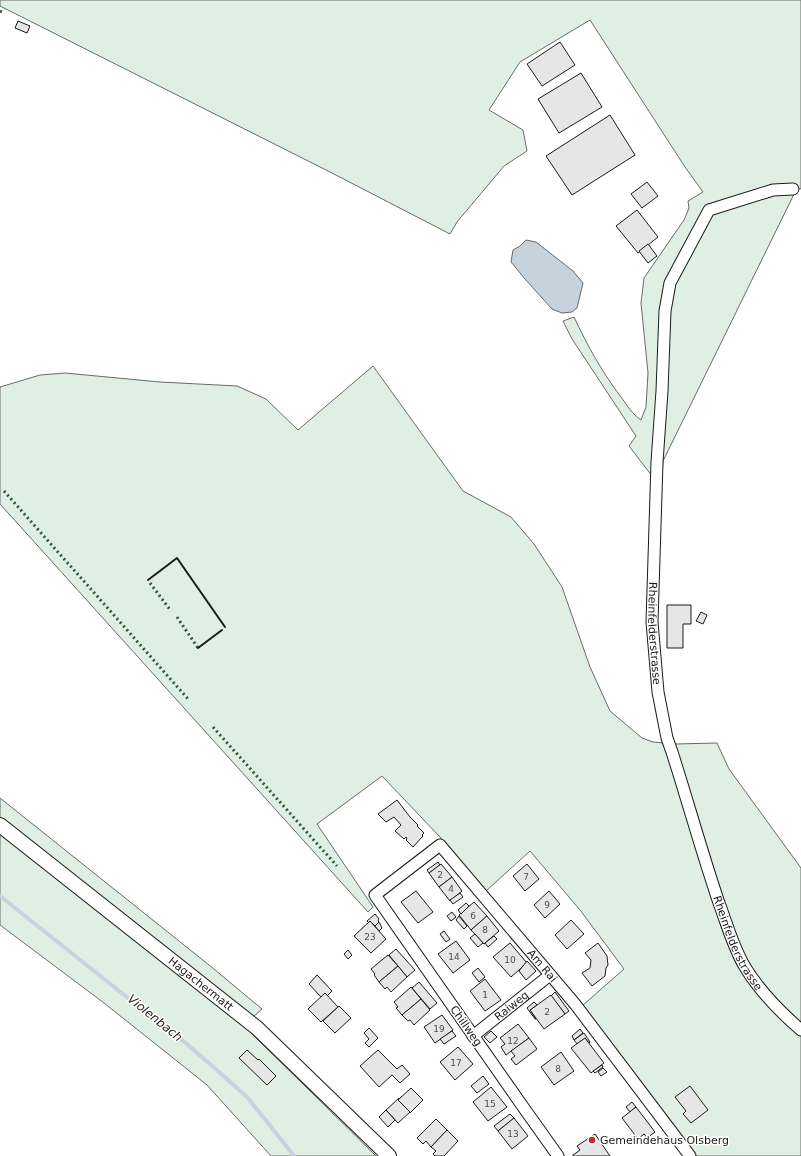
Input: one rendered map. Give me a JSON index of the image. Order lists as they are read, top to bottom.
{
  "streets": {
    "street": [
      "Rheinfelderstrasse",
      "Am Rai",
      "Hagachermatt",
      "Raiweg",
      "Chillweg"
    ]
  },
  "crossings": [
    ["Am Rai", "Raiweg"],
    ["Am Rai", "Chillweg"],
    ["Raiweg", "Chillweg"]
  ],
  "water": ["Violenbach"],
  "places": ["Gemeindehaus Olsberg"],
  "house_numbers": [
    "2",
    "7",
    "4",
    "9",
    "6",
    "8",
    "23",
    "14",
    "10",
    "1",
    "2",
    "19",
    "12",
    "17",
    "8",
    "15",
    "13"
  ]
}
